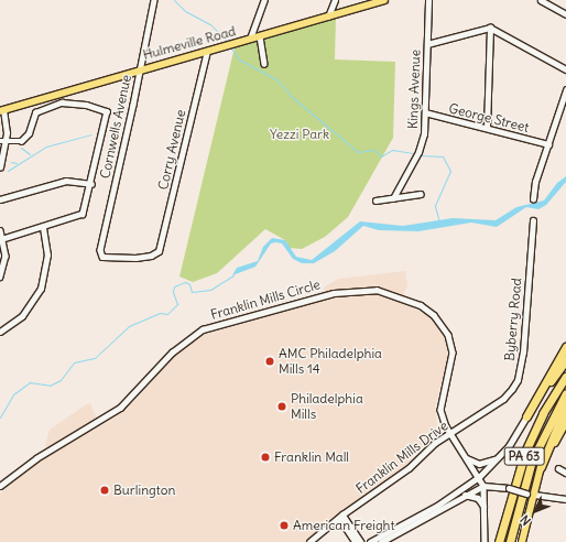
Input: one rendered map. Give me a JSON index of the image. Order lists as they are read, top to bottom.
{
  "streets": {
    "highway": ["PA 63"],
    "main road": ["Hulmeville Road"],
    "street": [
      "Kings Avenue",
      "George Street",
      "Cornwells Avenue",
      "Corry Avenue",
      "Franklin Mills Circle",
      "Byberry Road",
      "Franklin Mills Drive"
    ]
  },
  "crossings": [
    ["Hulmeville Road", "Cornwells Avenue"],
    ["Hulmeville Road", "Corry Avenue"],
    ["Kings Avenue", "George Street"],
    ["Cornwells Avenue", "Corry Avenue"],
    ["Franklin Mills Circle", "Franklin Mills Drive"],
    ["Byberry Road", "Franklin Mills Drive"]
  ],
  "parks": ["Yezzi Park"],
  "places": [
    "AMC Philadelphia Mills 14",
    "Philadelphia Mills",
    "Franklin Mall",
    "Burlington",
    "American Freight"
  ],
  "north": "bottom left"
}
